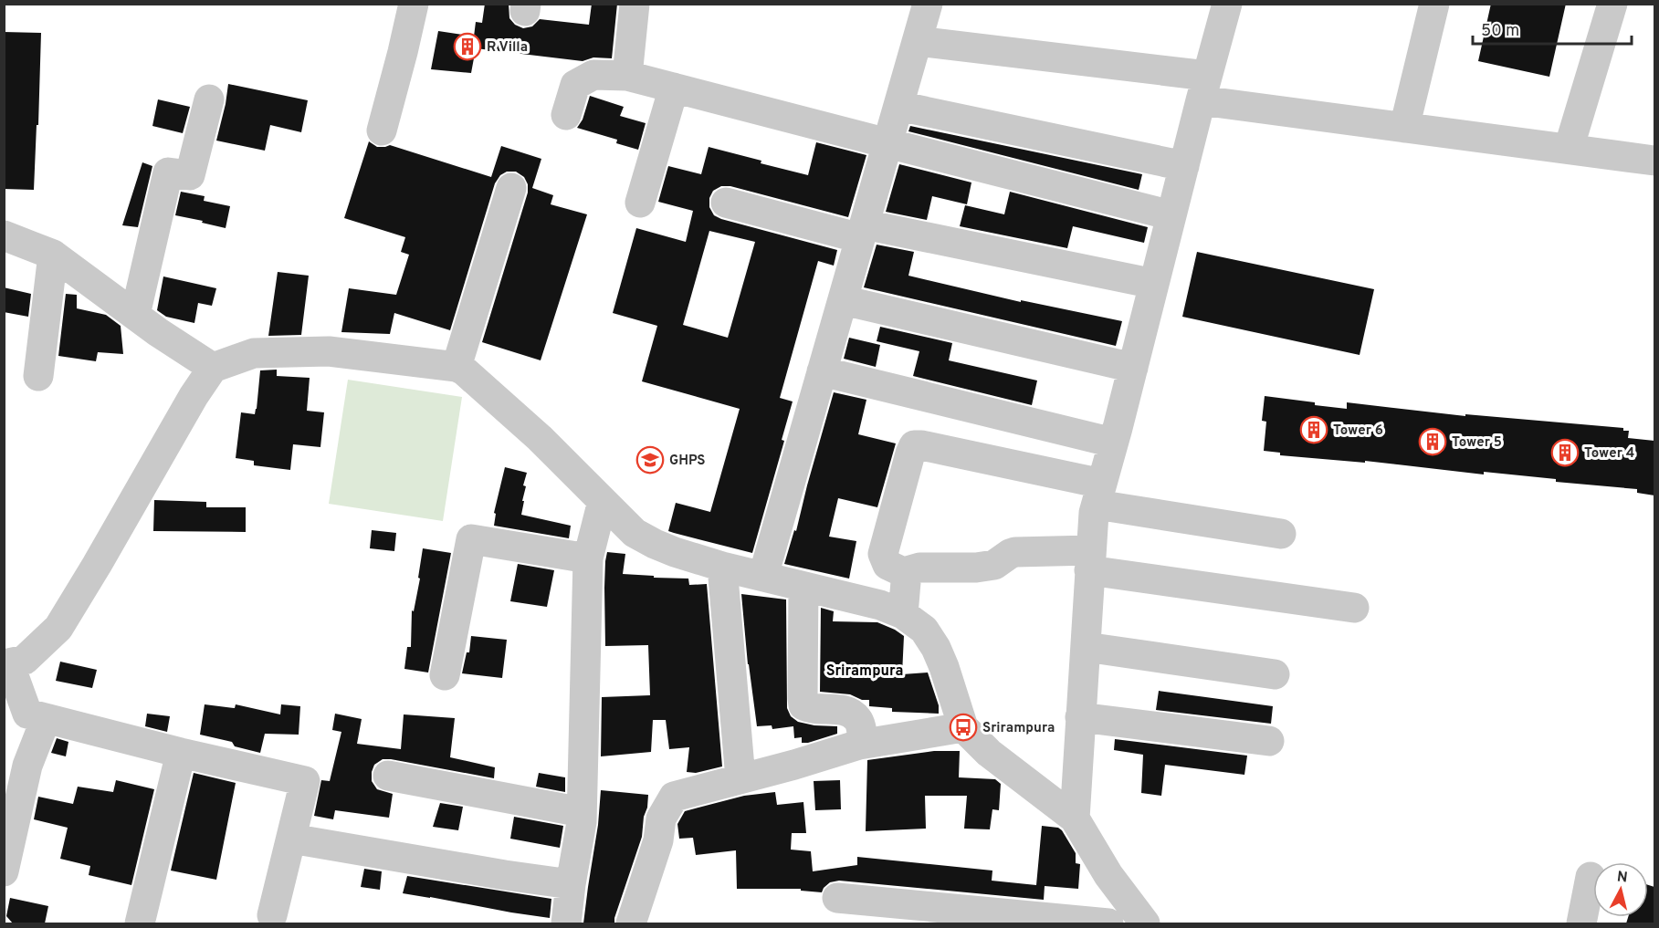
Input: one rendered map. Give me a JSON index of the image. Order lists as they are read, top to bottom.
{
  "districts": ["Srirampura"],
  "places": {
    "building": [
      "R Villa",
      "Tower 6",
      "Tower 5",
      "Tower 4"
    ],
    "school or university": ["GHPS"],
    "bus stop": ["Srirampura"]
  },
  "scale_bar": "50 m",
  "north": "top"
}
